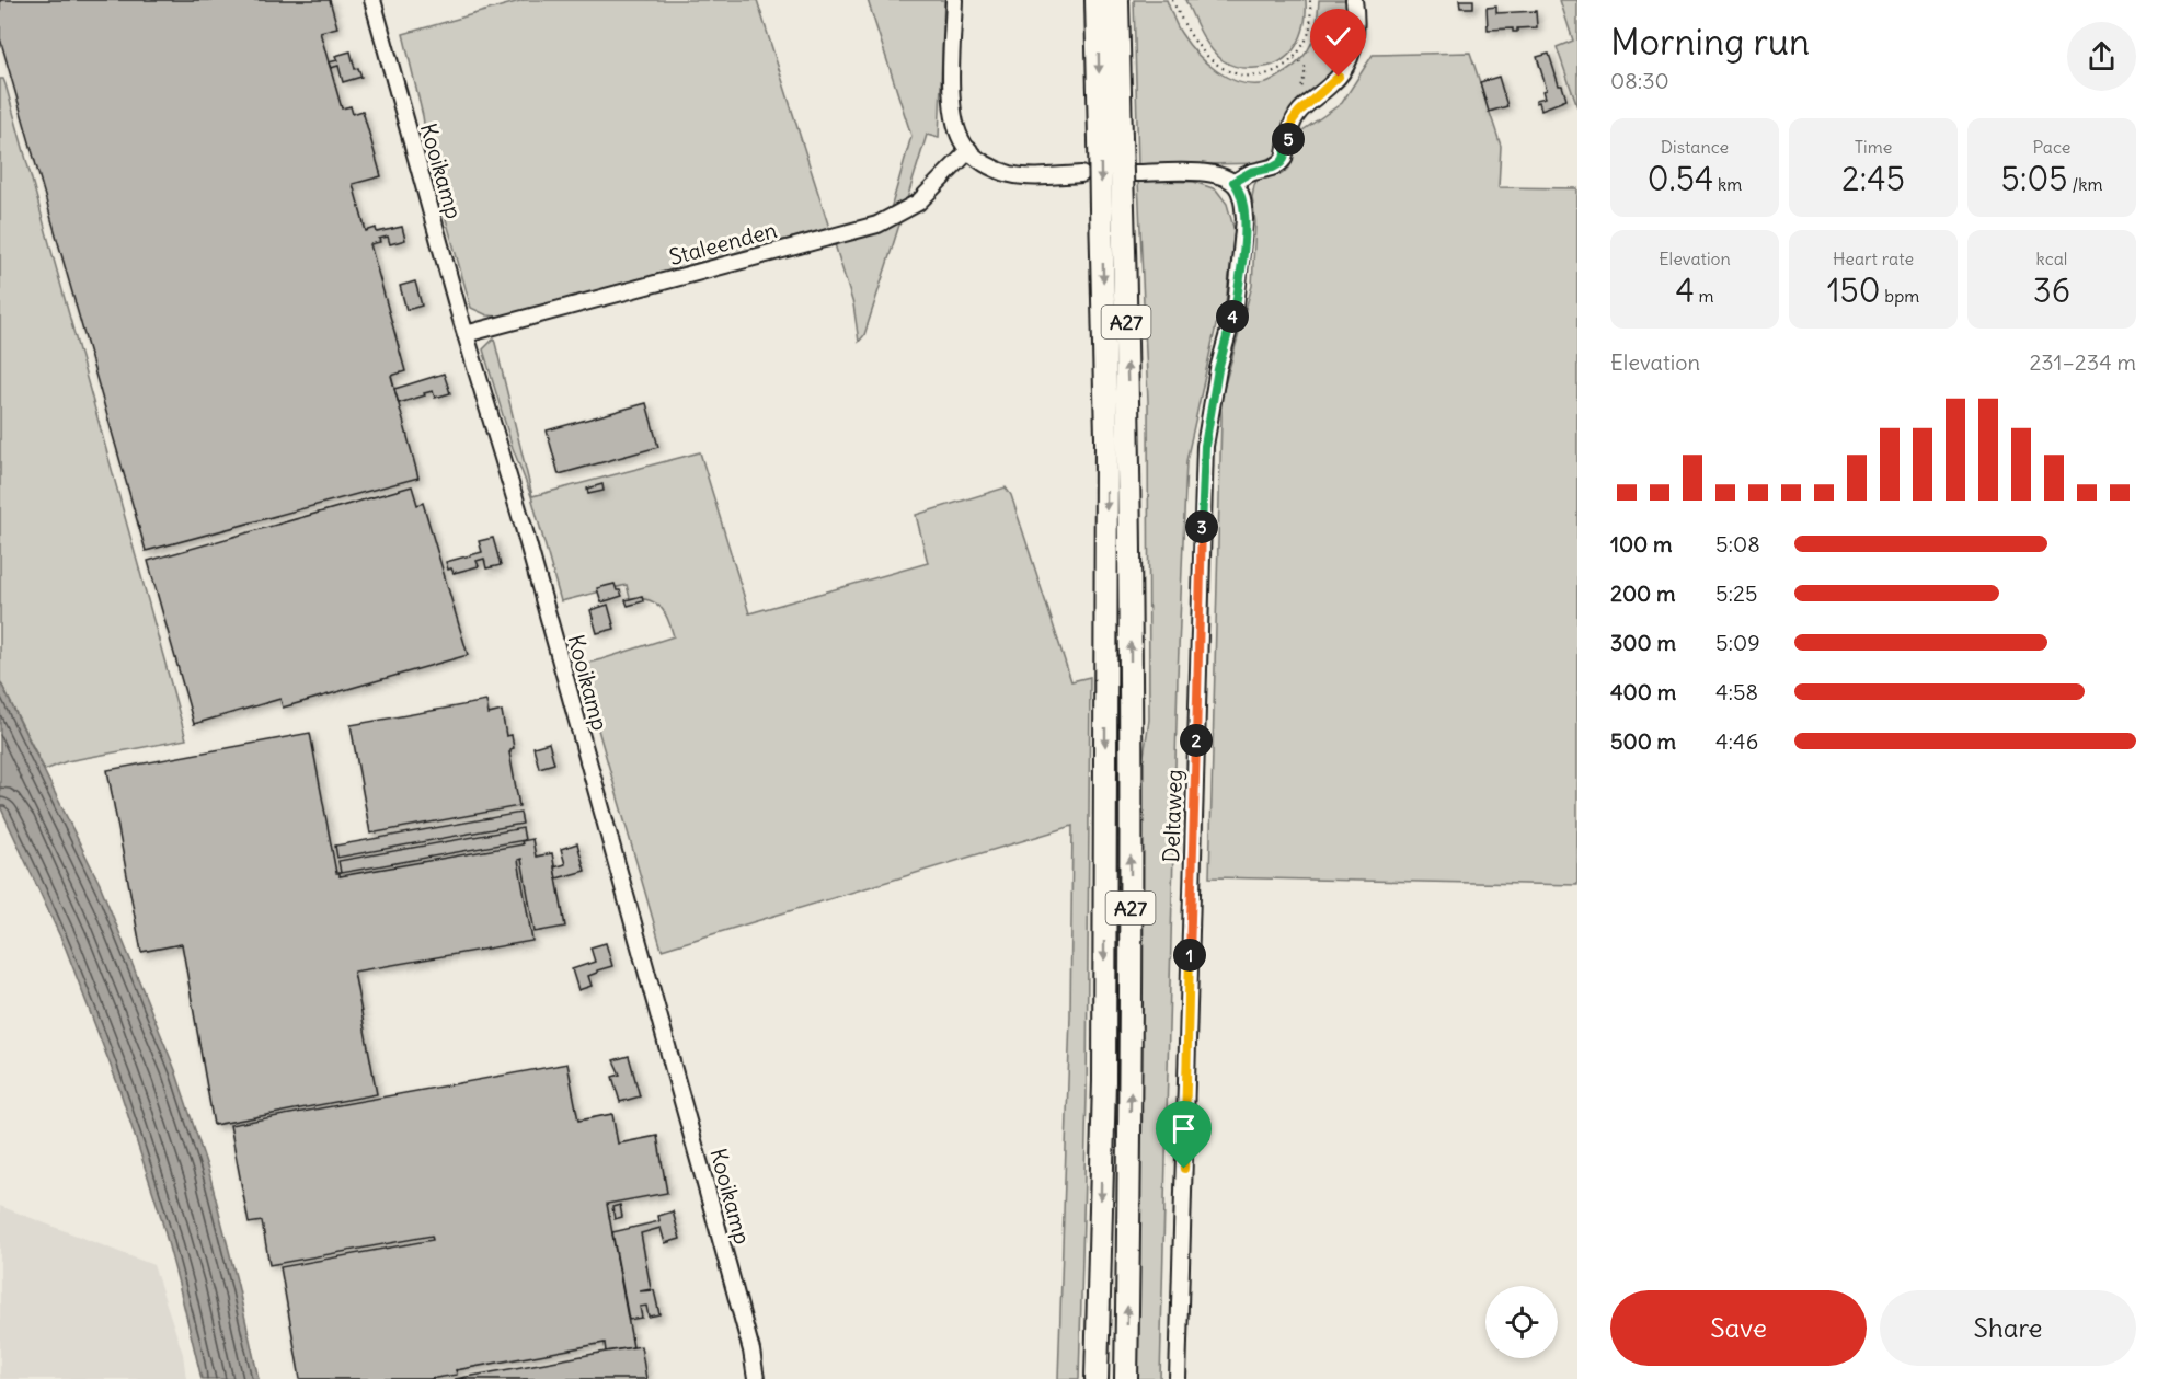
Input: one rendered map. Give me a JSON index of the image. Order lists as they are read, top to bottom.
{
  "streets": {
    "highway": ["A27"],
    "street": ["Kooikamp", "Staleenden", "Deltaweg"]
  },
  "crossings": [
    ["Kooikamp", "Staleenden"]
  ],
  "page": {
    "heading": ["Morning run", "08:30"],
    "stats": [
      ["Distance", "0.54 km"],
      ["Time", "2:45"],
      ["Pace", "5:05 /km"],
      ["Elevation", "4 m"],
      ["Heart rate", "150 bpm"],
      ["kcal", "36"]
    ],
    "pins": [
      "5",
      "4",
      "3",
      "2",
      "1"
    ],
    "chart": ["Elevation", "231–234 m"],
    "list": [
      {
        "name": "100 m",
        "note": "5:08"
      },
      {
        "name": "200 m",
        "note": "5:25"
      },
      {
        "name": "300 m",
        "note": "5:09"
      },
      {
        "name": "400 m",
        "note": "4:58"
      },
      {
        "name": "500 m",
        "note": "4:46"
      }
    ],
    "buttons": ["Save", "Share"]
  }
}
